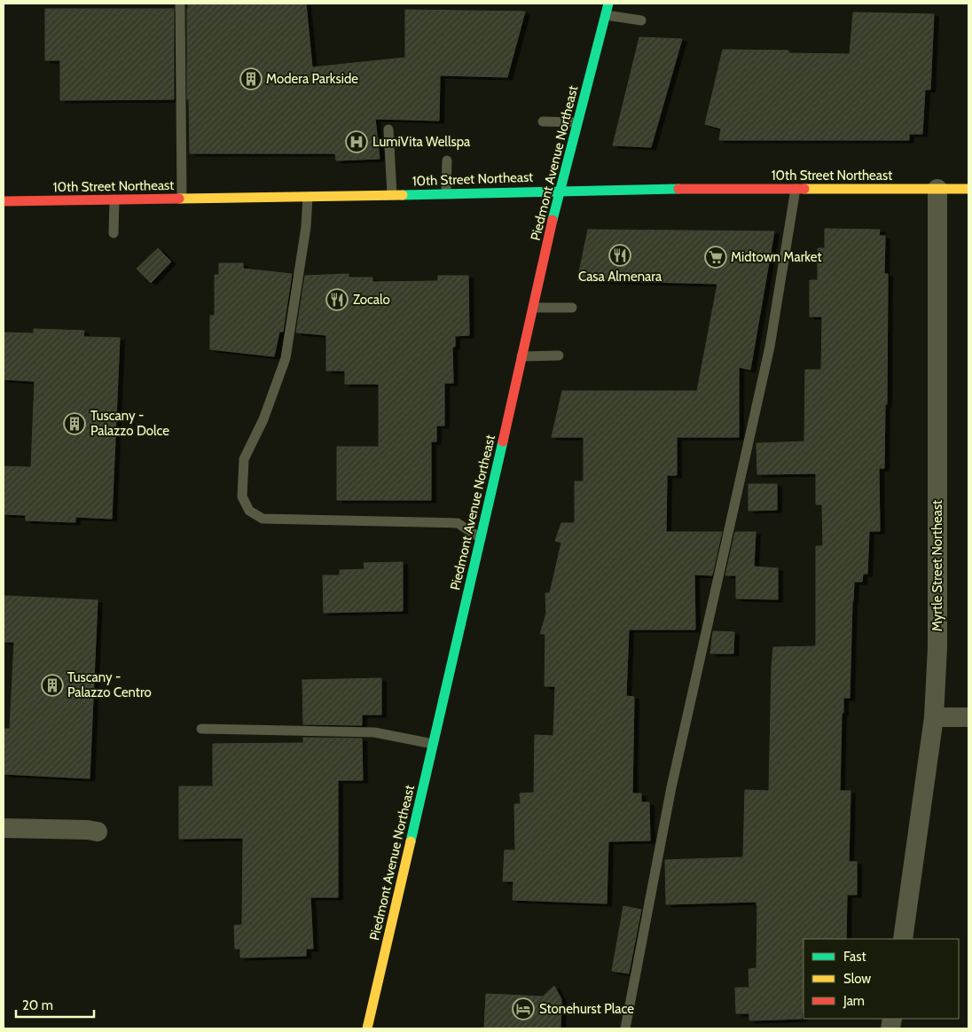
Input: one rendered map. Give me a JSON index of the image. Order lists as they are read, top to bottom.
{
  "streets": {
    "main road": ["Piedmont Avenue Northeast", "10th Street Northeast"],
    "street": ["Myrtle Street Northeast"]
  },
  "crossings": [
    ["Piedmont Avenue Northeast", "10th Street Northeast"],
    ["10th Street Northeast", "Myrtle Street Northeast"]
  ],
  "places": {
    "building": ["Modera Parkside", "Tuscany - Palazzo Dolce", "Tuscany - Palazzo Centro"],
    "hospital": ["LumiVita Wellspa"],
    "restaurant": ["Casa Almenara", "Zocalo"],
    "supermarket": ["Midtown Market"],
    "hotel": ["Stonehurst Place"]
  },
  "legend": ["Fast", "Slow", "Jam"],
  "scale_bar": "20 m"
}
